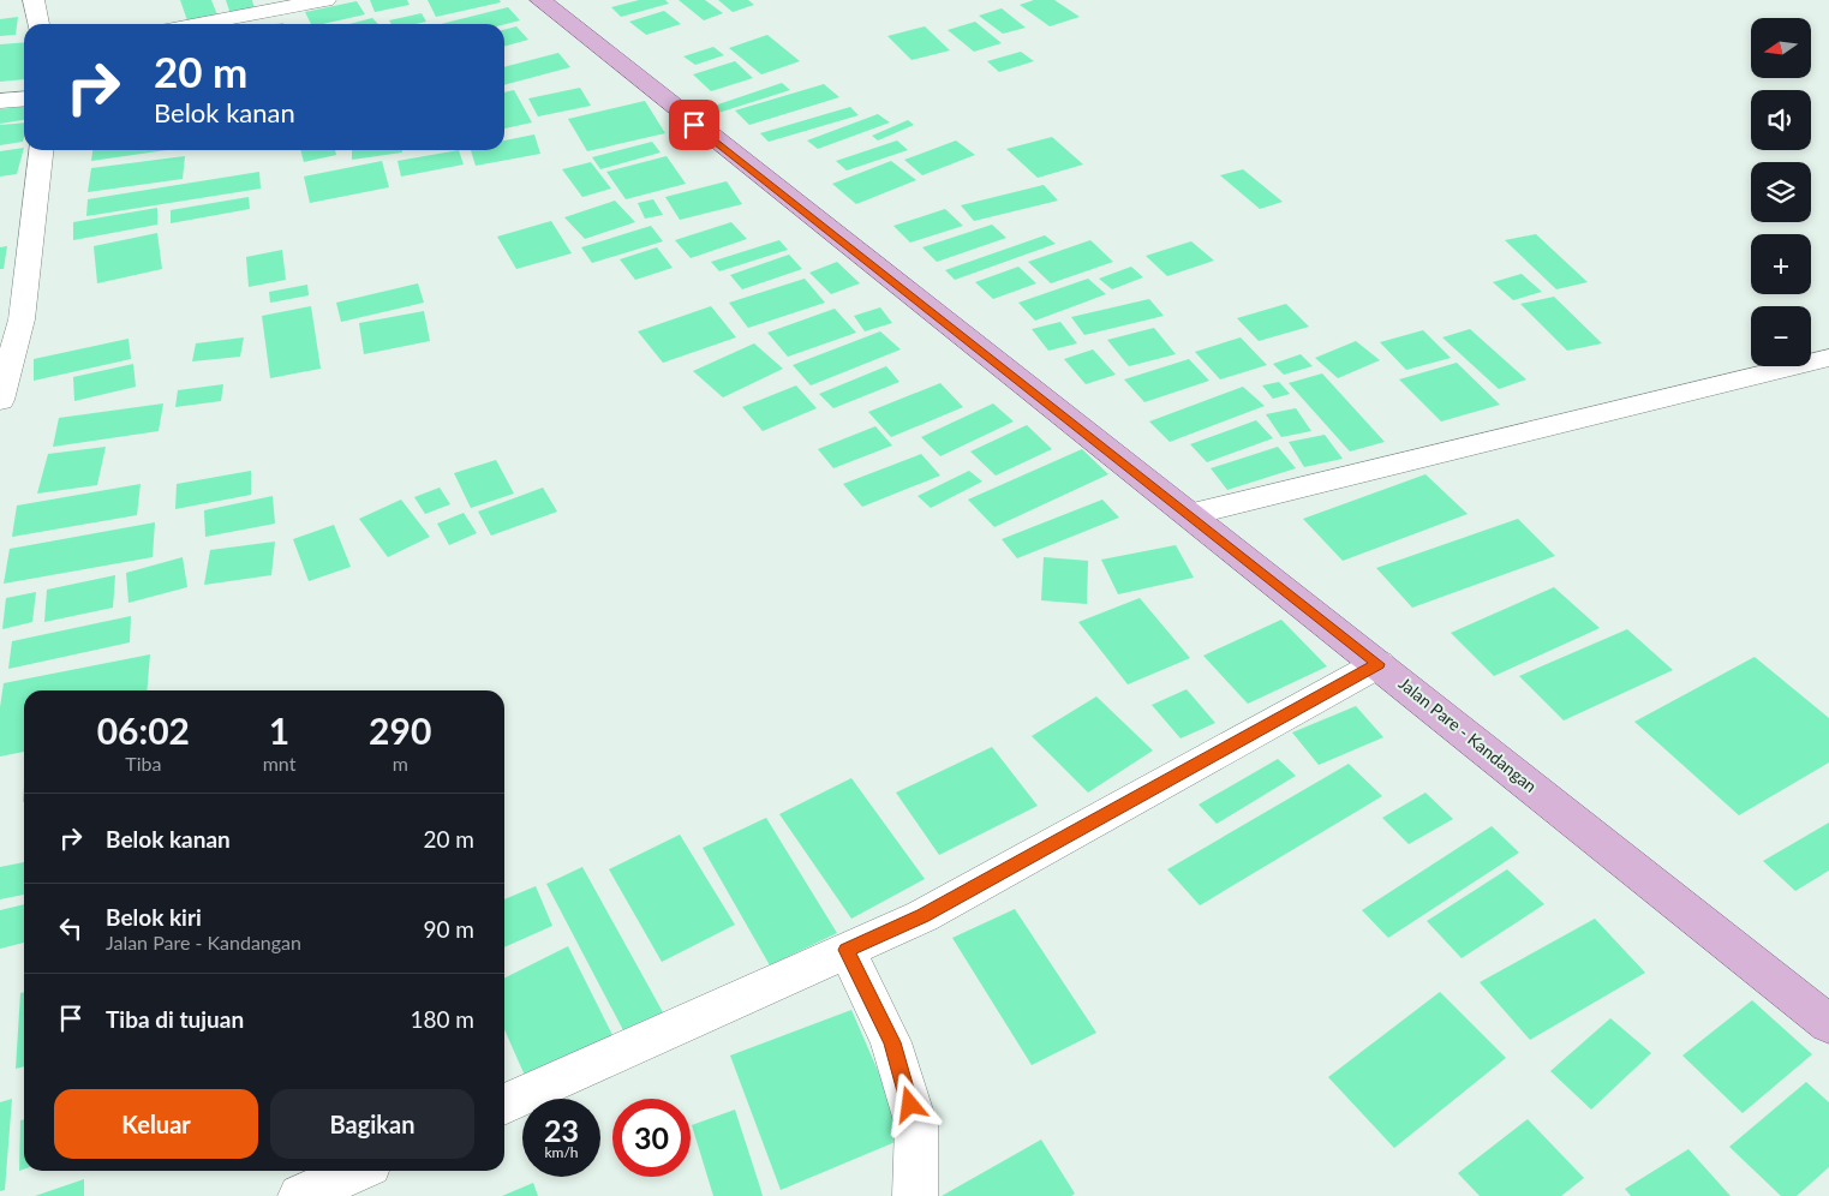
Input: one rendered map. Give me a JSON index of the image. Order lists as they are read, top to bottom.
{
  "streets": {
    "main road": ["Jalan Pare - Kandangan"]
  },
  "north": "left",
  "page": {
    "map_buttons": ["+", "−"],
    "turn": ["20 m", "Belok kanan"],
    "eta": [
      "06:02",
      "Tiba",
      "1",
      "mnt",
      "290",
      "m"
    ],
    "list": [
      {
        "name": "Belok kanan",
        "value": "20 m"
      },
      {
        "name": "Belok kiri",
        "note": "Jalan Pare - Kandangan",
        "value": "90 m"
      },
      {
        "name": "Tiba di tujuan",
        "value": "180 m"
      }
    ],
    "buttons": ["Keluar", "Bagikan"],
    "speed": "23 km/h",
    "limit": "30"
  }
}
